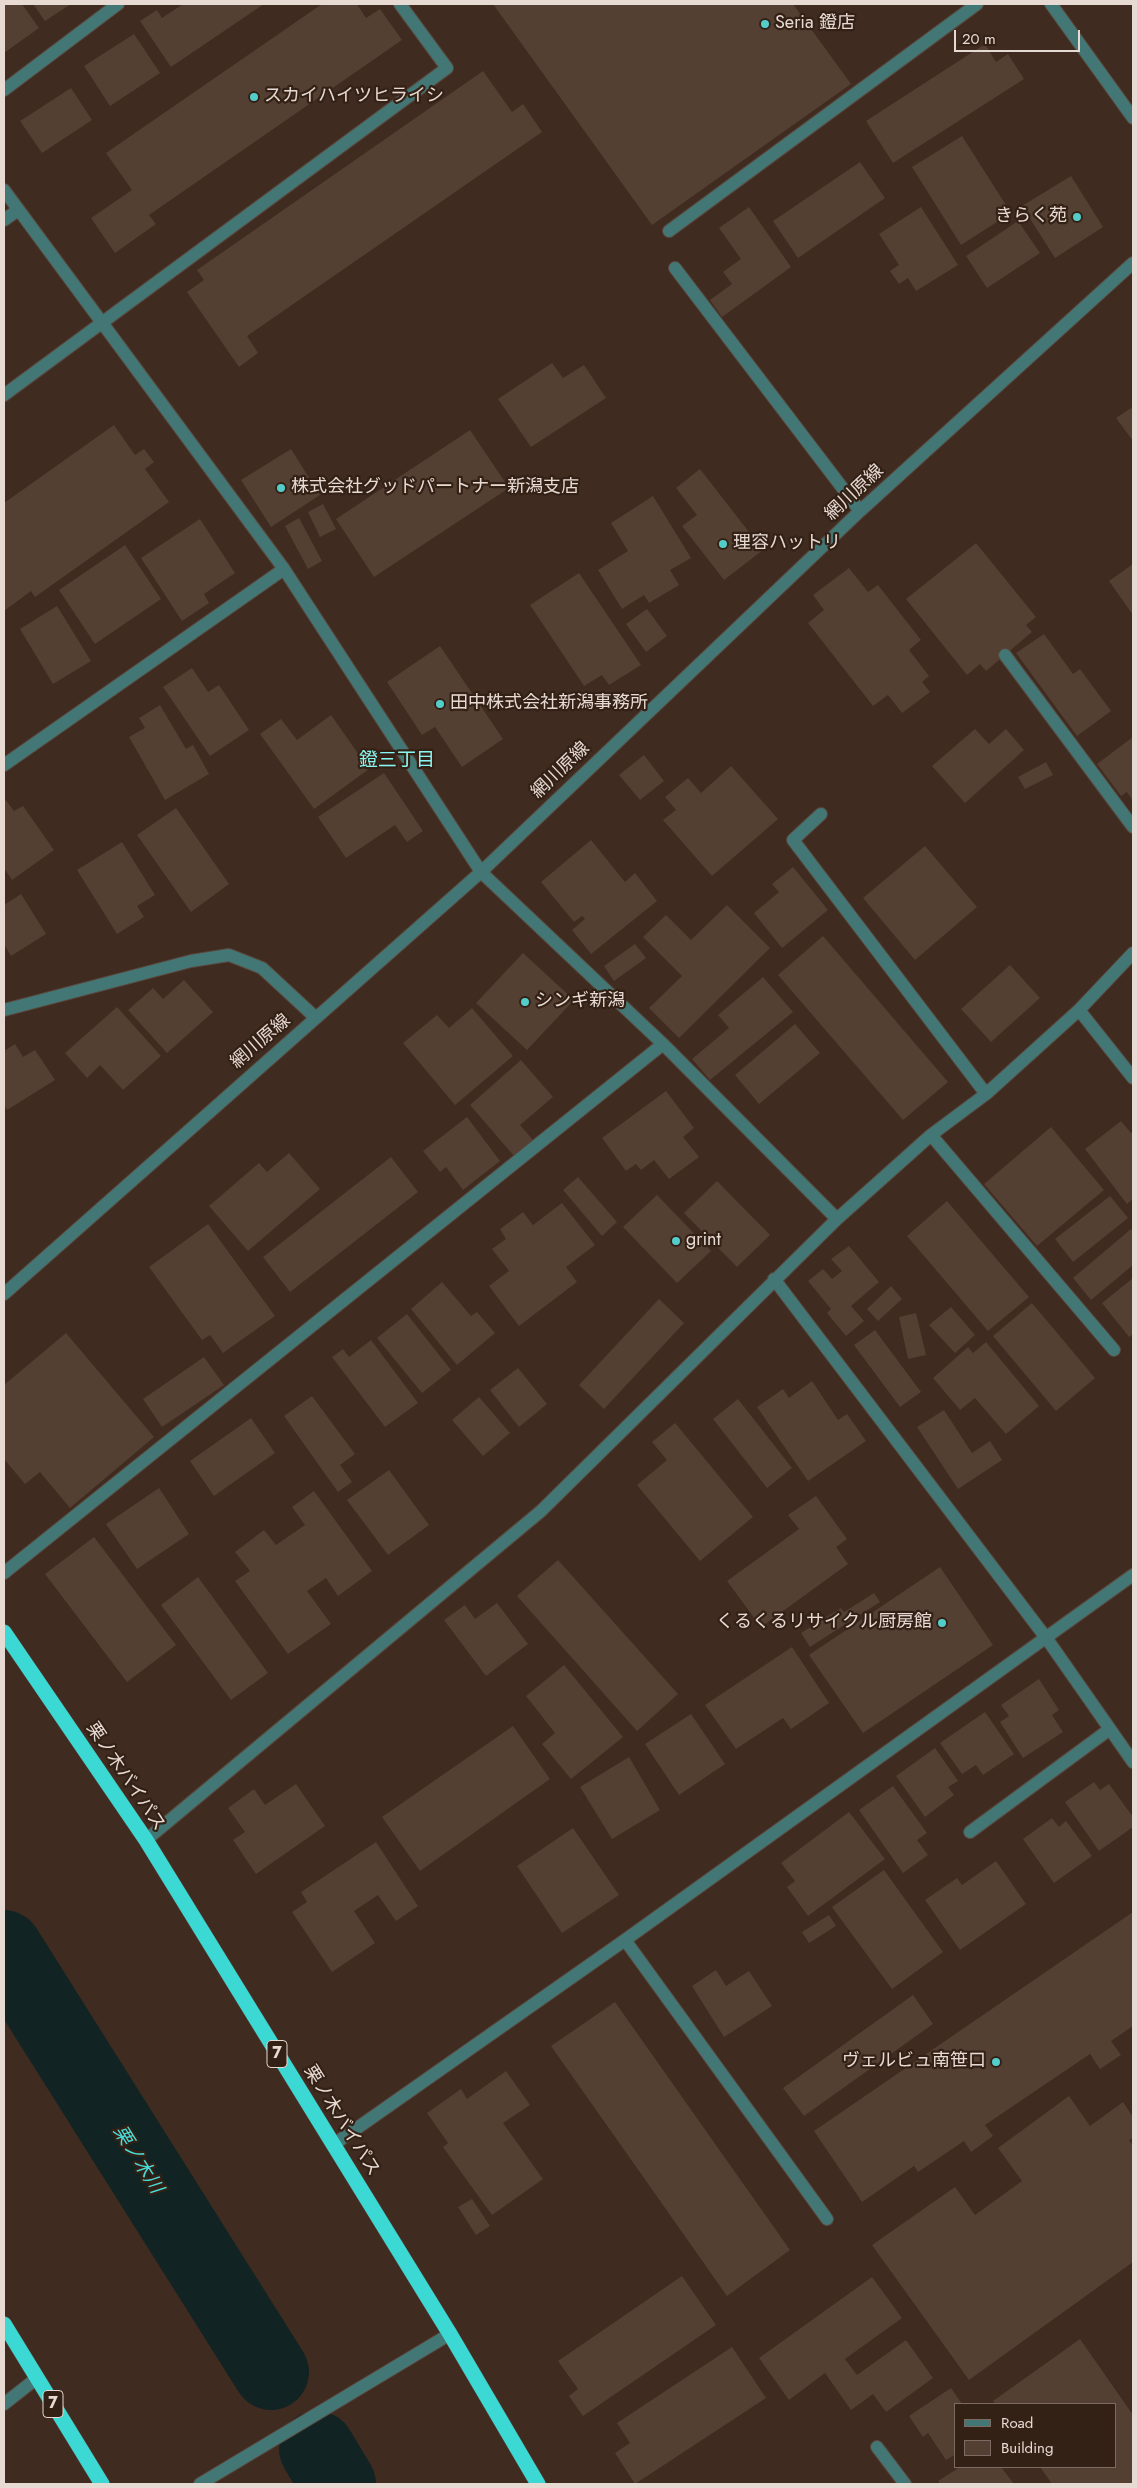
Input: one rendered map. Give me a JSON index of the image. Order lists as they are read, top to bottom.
{
  "streets": {
    "highway": ["栗ノ木バイパス", "7"],
    "street": ["網川原線"]
  },
  "districts": ["鐙三丁目"],
  "water": ["栗ノ木川"],
  "places": [
    "Seria 鐙店",
    "スカイハイツヒライシ",
    "きらく苑",
    "株式会社グッドパートナー新潟支店",
    "理容ハットリ",
    "田中株式会社新潟事務所",
    "シンギ新潟",
    "grint",
    "くるくるリサイクル厨房館",
    "ヴェルビュ南笹口"
  ],
  "legend": ["Road", "Building"],
  "scale_bar": "20 m"
}
